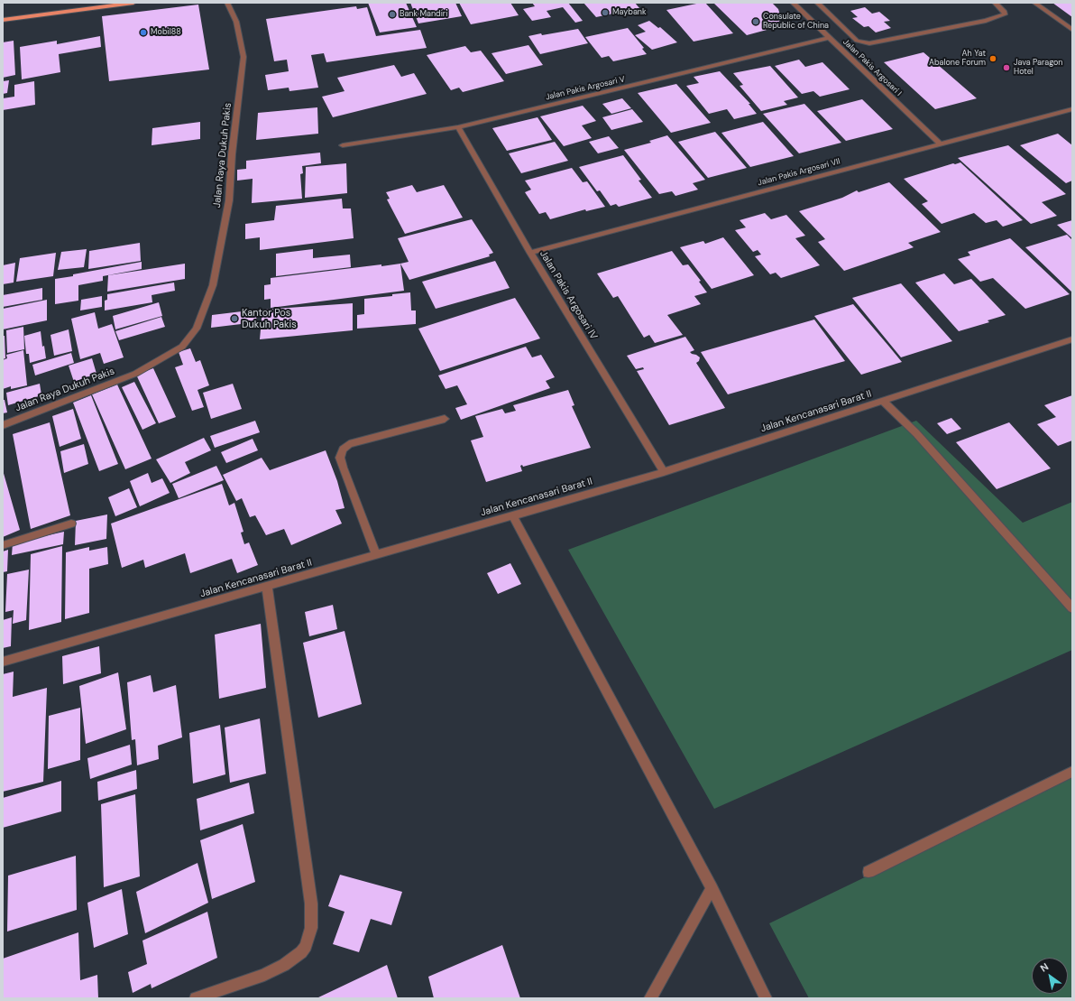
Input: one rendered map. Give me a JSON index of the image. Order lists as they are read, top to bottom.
{
  "streets": {
    "street": [
      "Jalan Pakis Argosari I",
      "Jalan Pakis Argosari V",
      "Jalan Raya Dukuh Pakis",
      "Jalan Pakis Argosari VII",
      "Jalan Pakis Argosari IV",
      "Jalan Kencanasari Barat II"
    ]
  },
  "crossings": [
    ["Jalan Pakis Argosari I", "Jalan Pakis Argosari V"],
    ["Jalan Pakis Argosari I", "Jalan Pakis Argosari VII"],
    ["Jalan Pakis Argosari V", "Jalan Pakis Argosari IV"],
    ["Jalan Pakis Argosari VII", "Jalan Pakis Argosari IV"],
    ["Jalan Pakis Argosari IV", "Jalan Kencanasari Barat II"]
  ],
  "places": [
    "Maybank",
    "Bank Mandiri",
    "Consulate Republic of China",
    "Mobil88",
    "Ah Yat Abalone Forum",
    "Java Paragon Hotel",
    "Kantor Pos Dukuh Pakis"
  ],
  "north": "top left"
}
